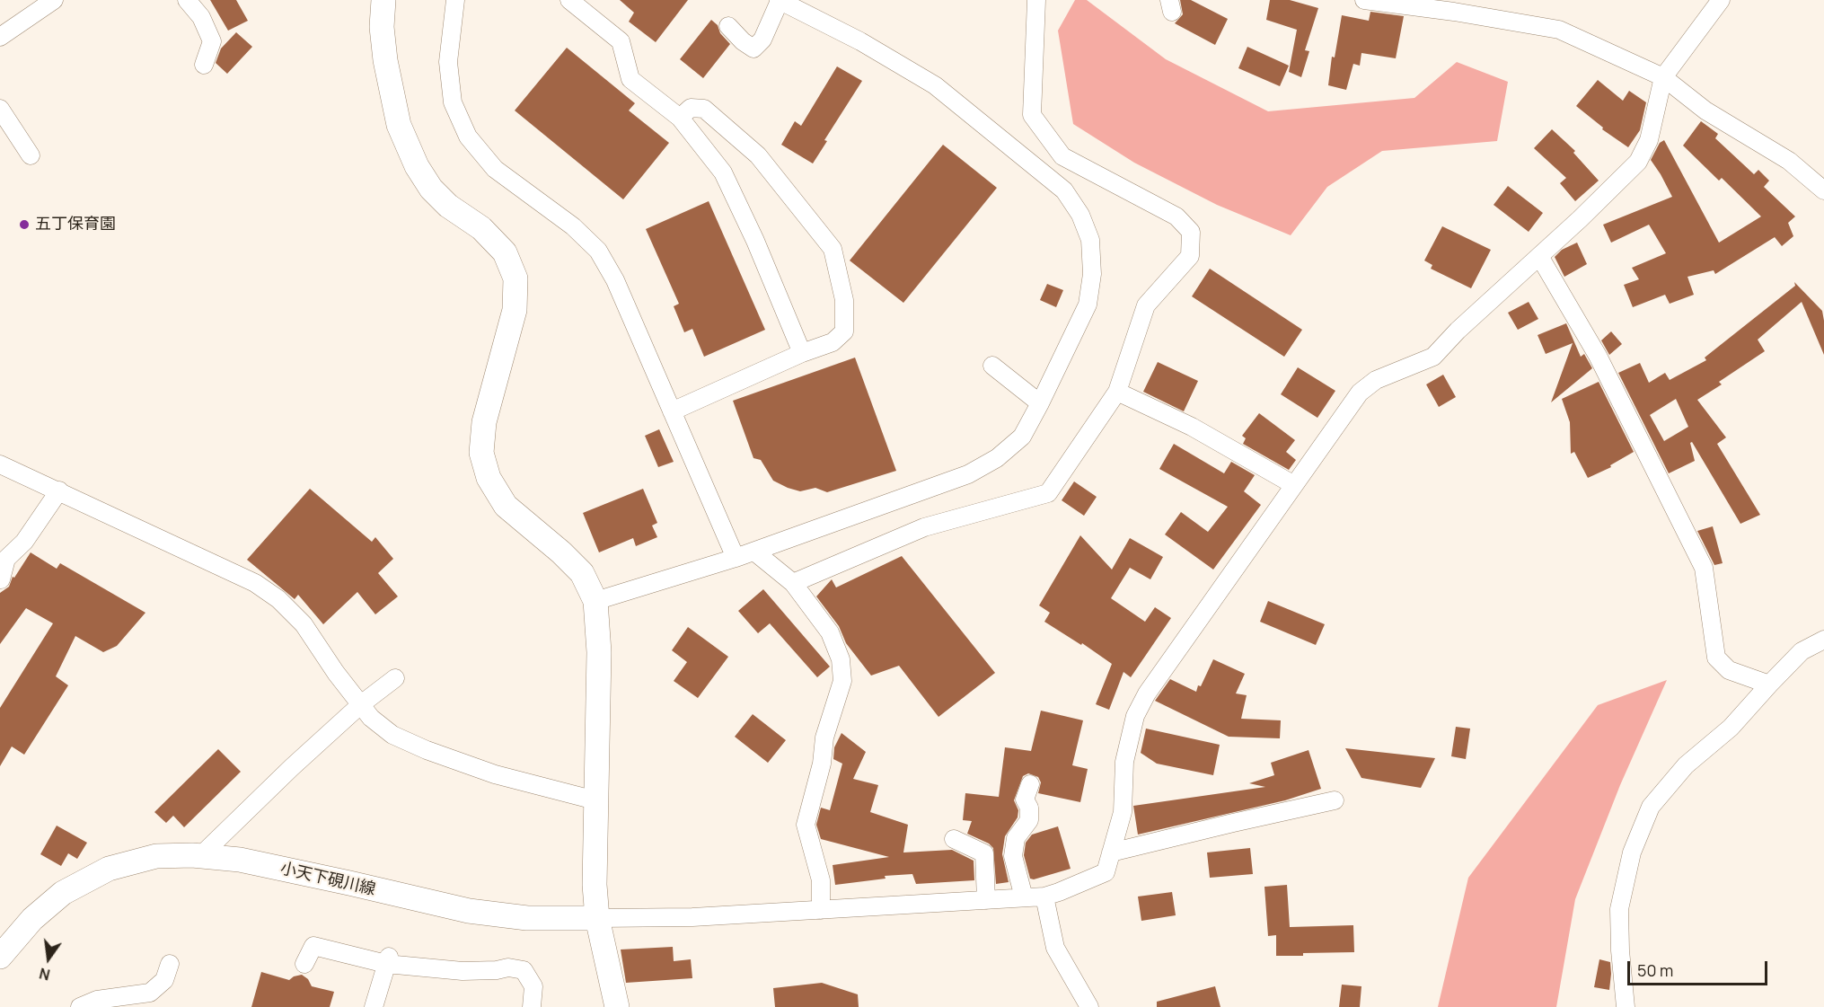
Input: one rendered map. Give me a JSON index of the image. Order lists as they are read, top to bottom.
{
  "streets": {
    "street": ["小天下硯川線"]
  },
  "places": ["五丁保育園"],
  "scale_bar": "50 m",
  "north": "bottom"
}
